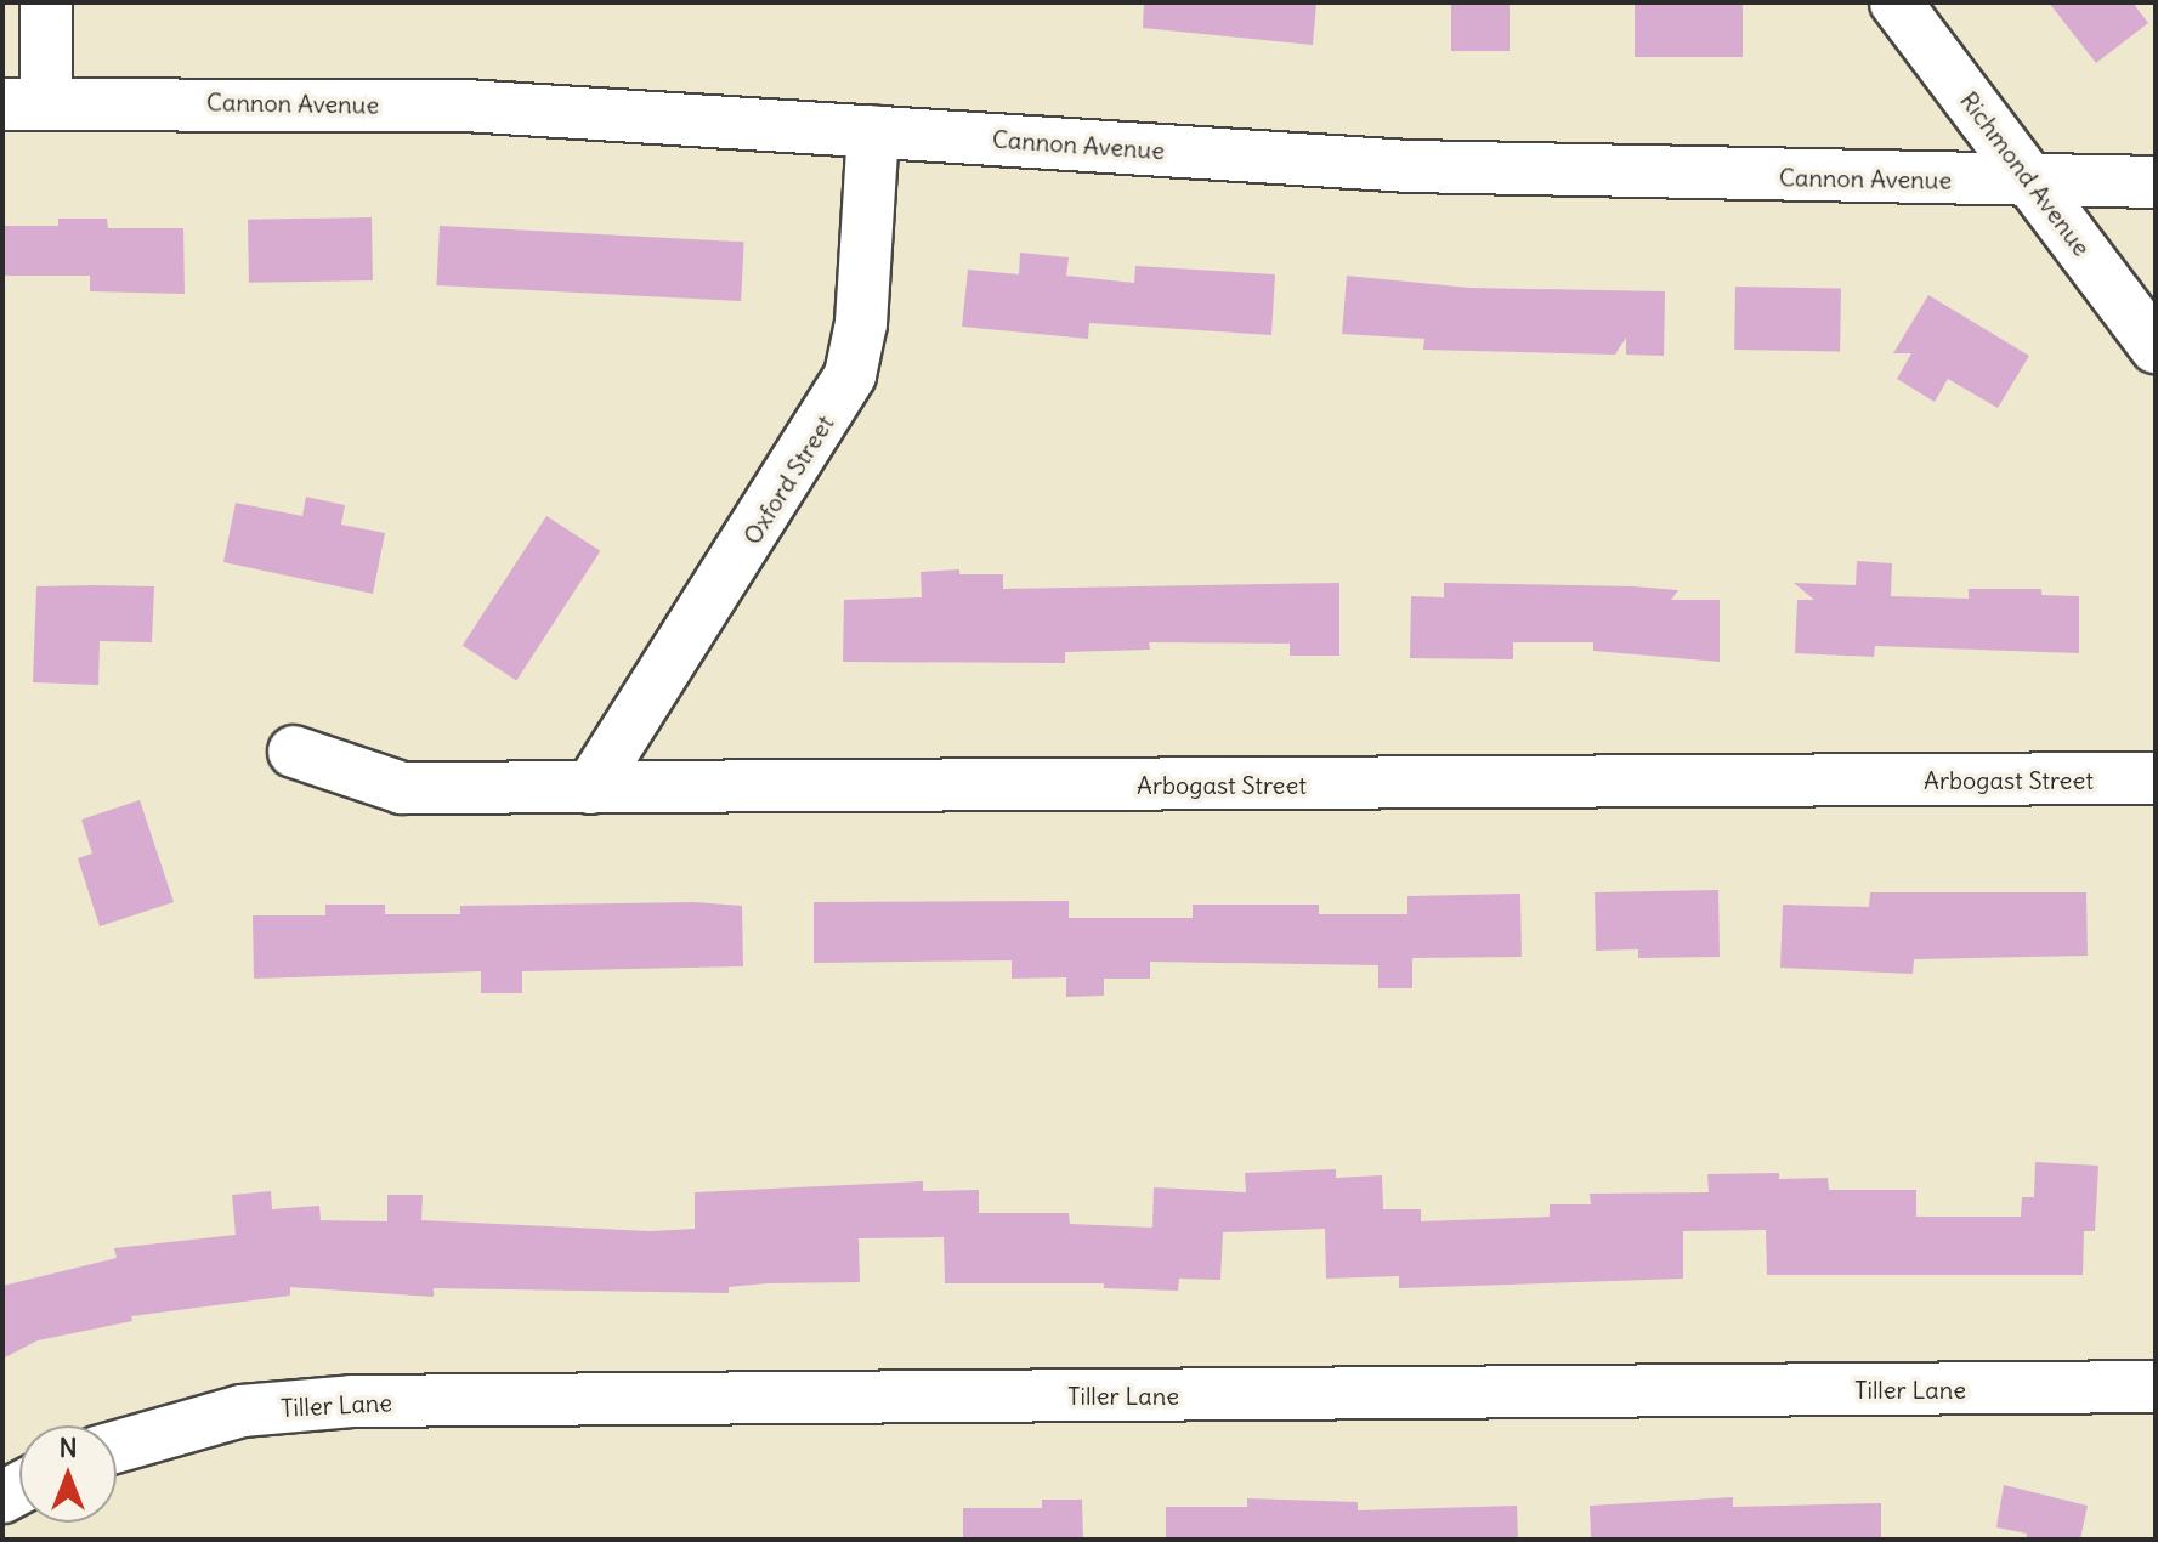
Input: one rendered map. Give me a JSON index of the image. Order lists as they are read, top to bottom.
{
  "streets": {
    "street": [
      "Cannon Avenue",
      "Richmond Avenue",
      "Oxford Street",
      "Arbogast Street",
      "Tiller Lane"
    ]
  },
  "crossings": [
    ["Cannon Avenue", "Richmond Avenue"],
    ["Cannon Avenue", "Oxford Street"],
    ["Oxford Street", "Arbogast Street"]
  ],
  "north": "top"
}
